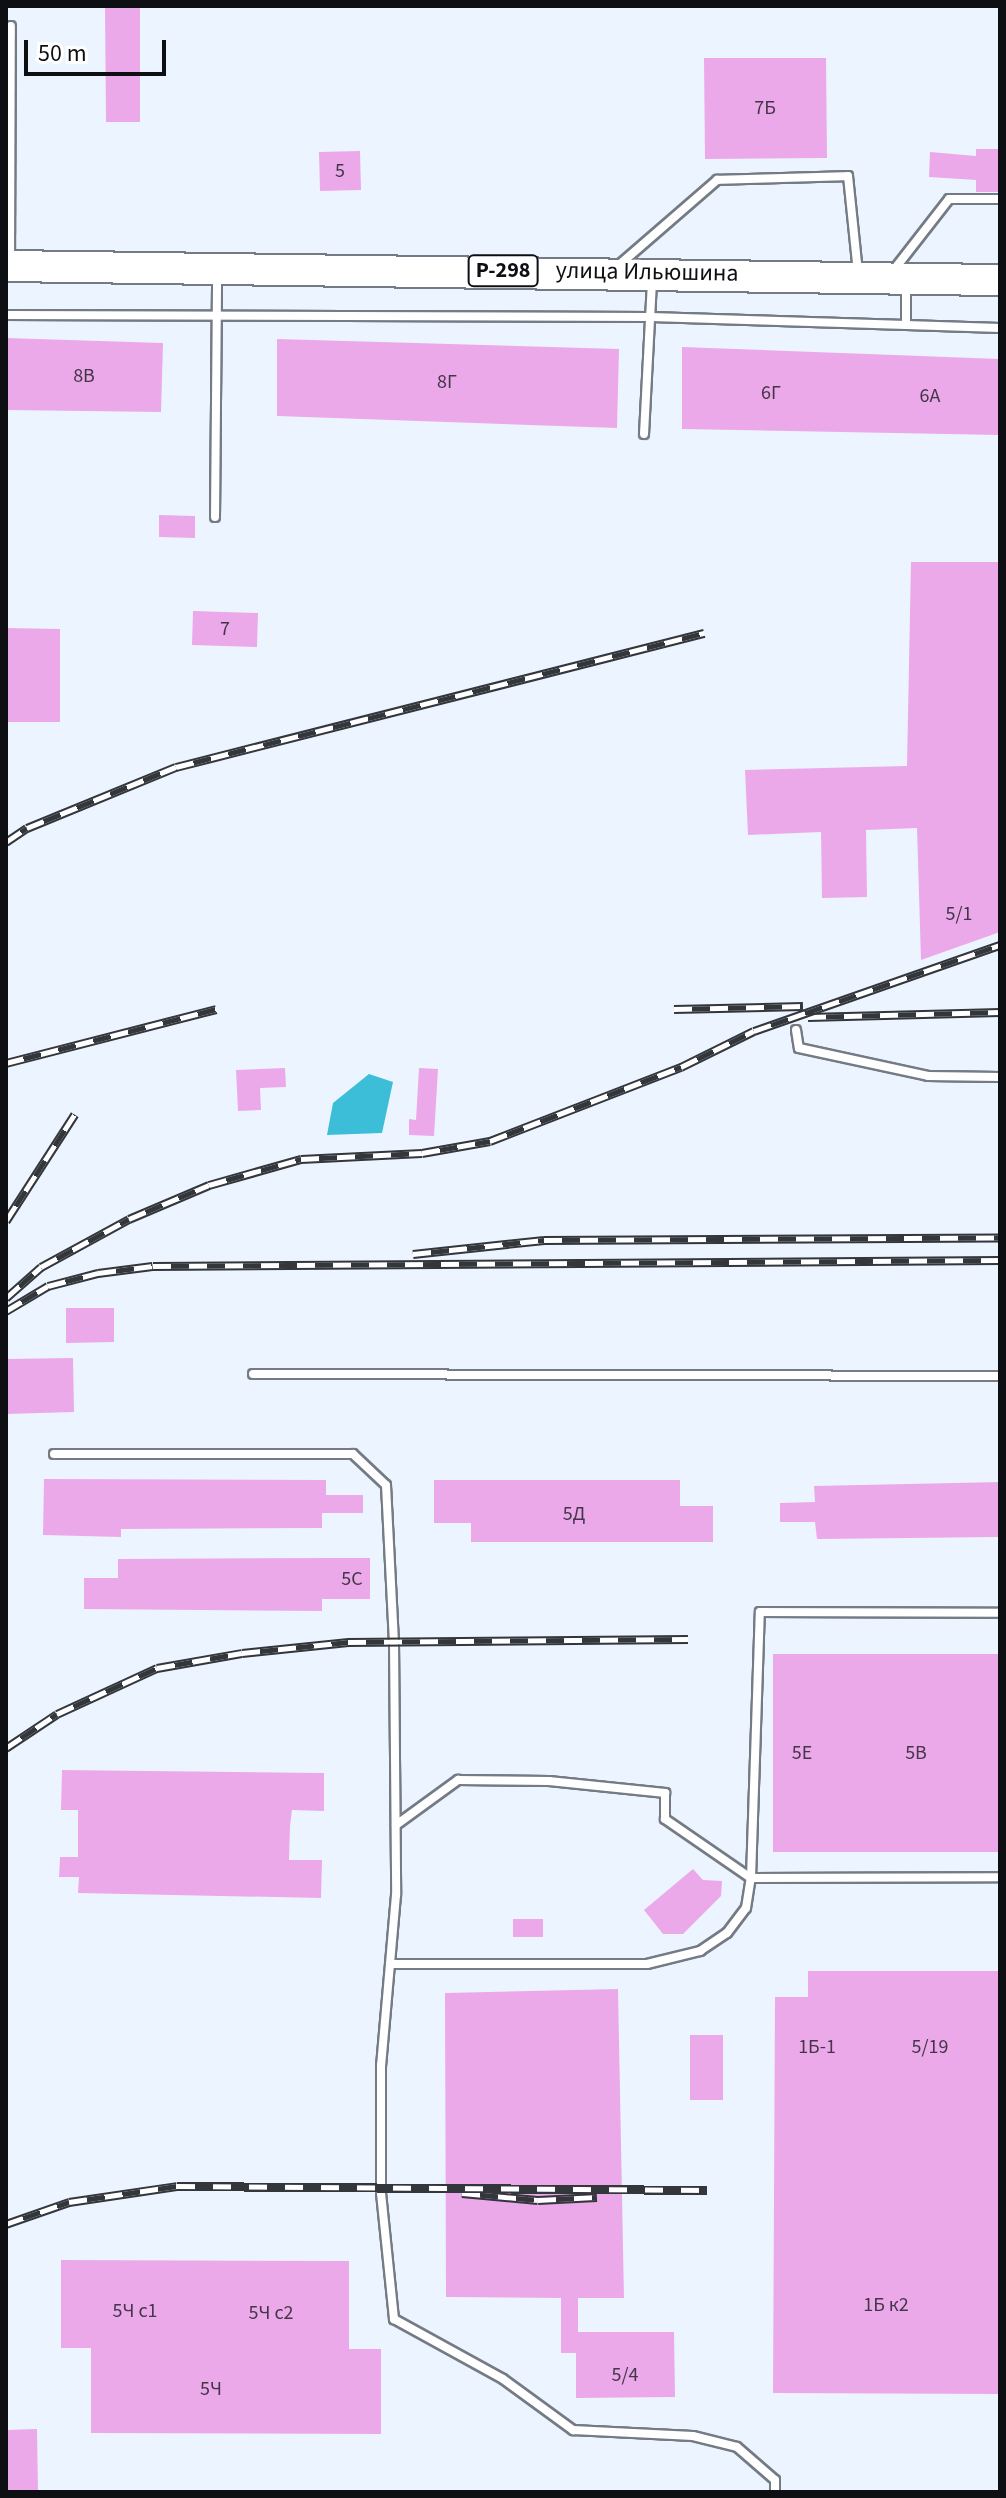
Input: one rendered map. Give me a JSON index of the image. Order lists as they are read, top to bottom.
{
  "streets": {
    "highway": ["Р-298", "улица Ильюшина"]
  },
  "house_numbers": [
    "7Б",
    "5",
    "8В",
    "8Г",
    "6Г",
    "6А",
    "7",
    "5/1",
    "5Д",
    "5С",
    "5Е",
    "5В",
    "1Б-1",
    "5/19",
    "1Б к2",
    "5Ч с1",
    "5Ч с2",
    "5/4",
    "5Ч"
  ],
  "scale_bar": "50 m"
}
